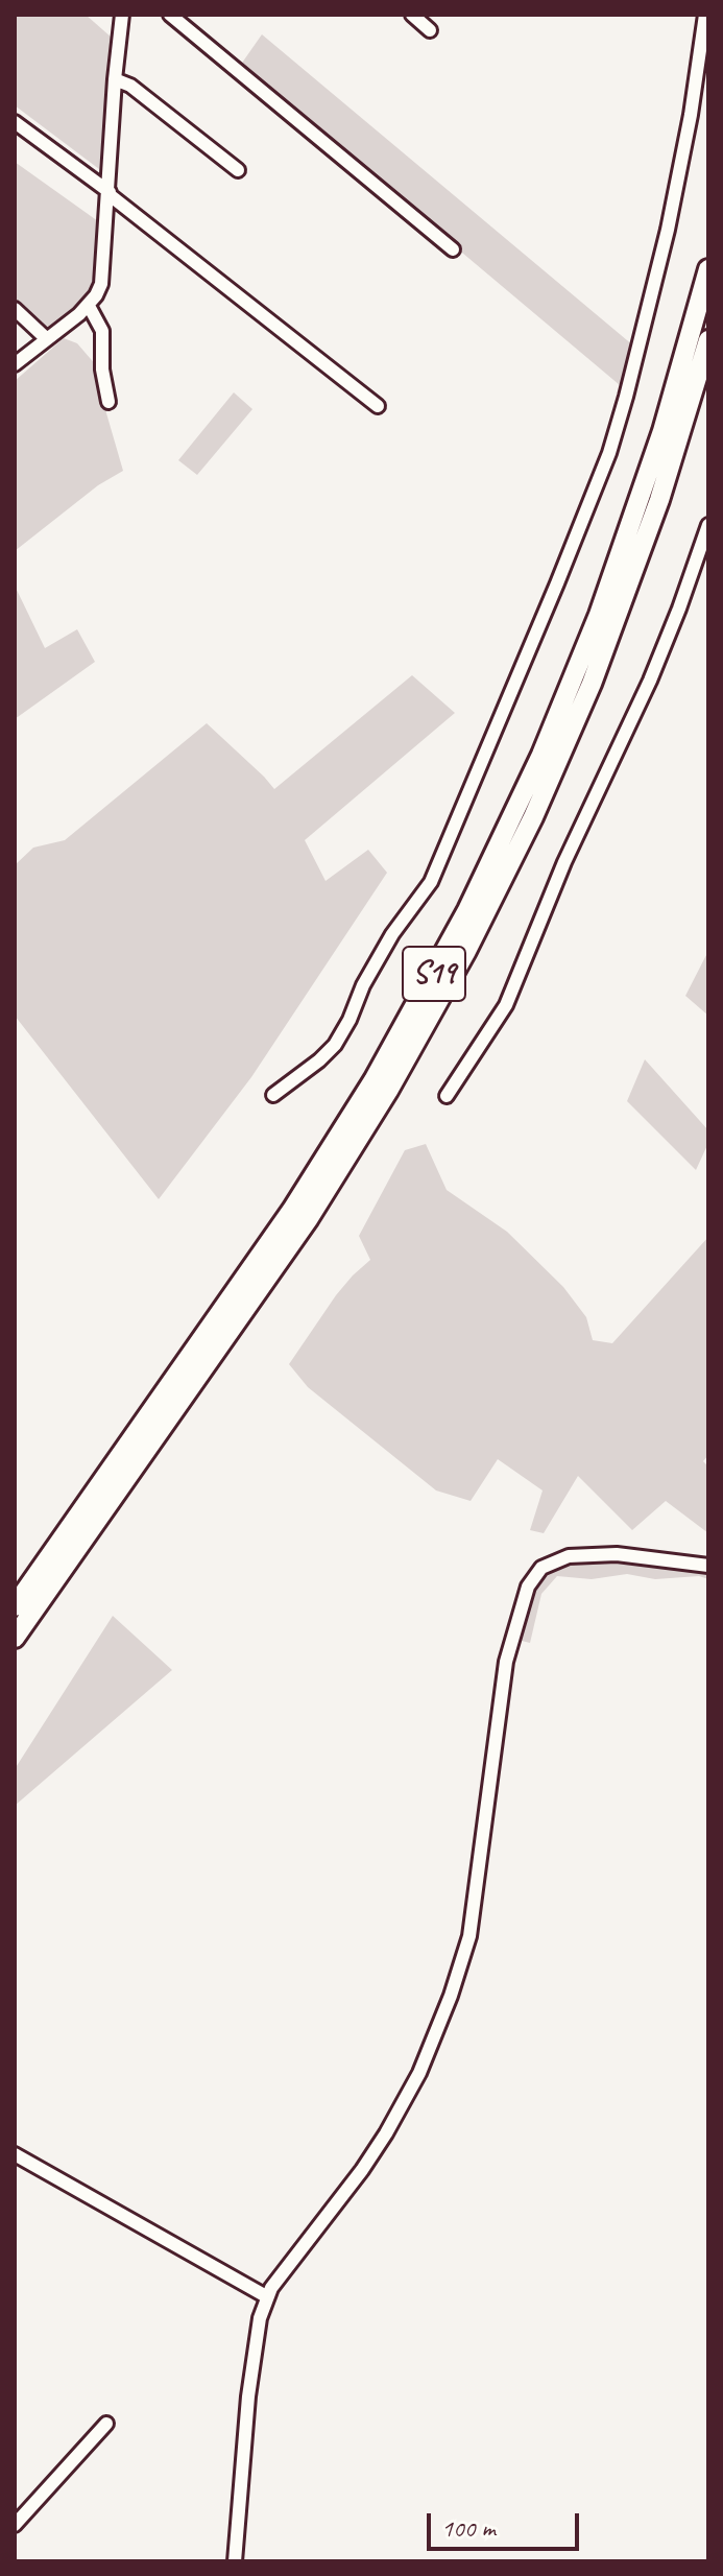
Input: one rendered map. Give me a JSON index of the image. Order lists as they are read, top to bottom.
{
  "streets": {
    "highway": ["S19"]
  },
  "scale_bar": "100 m"
}
